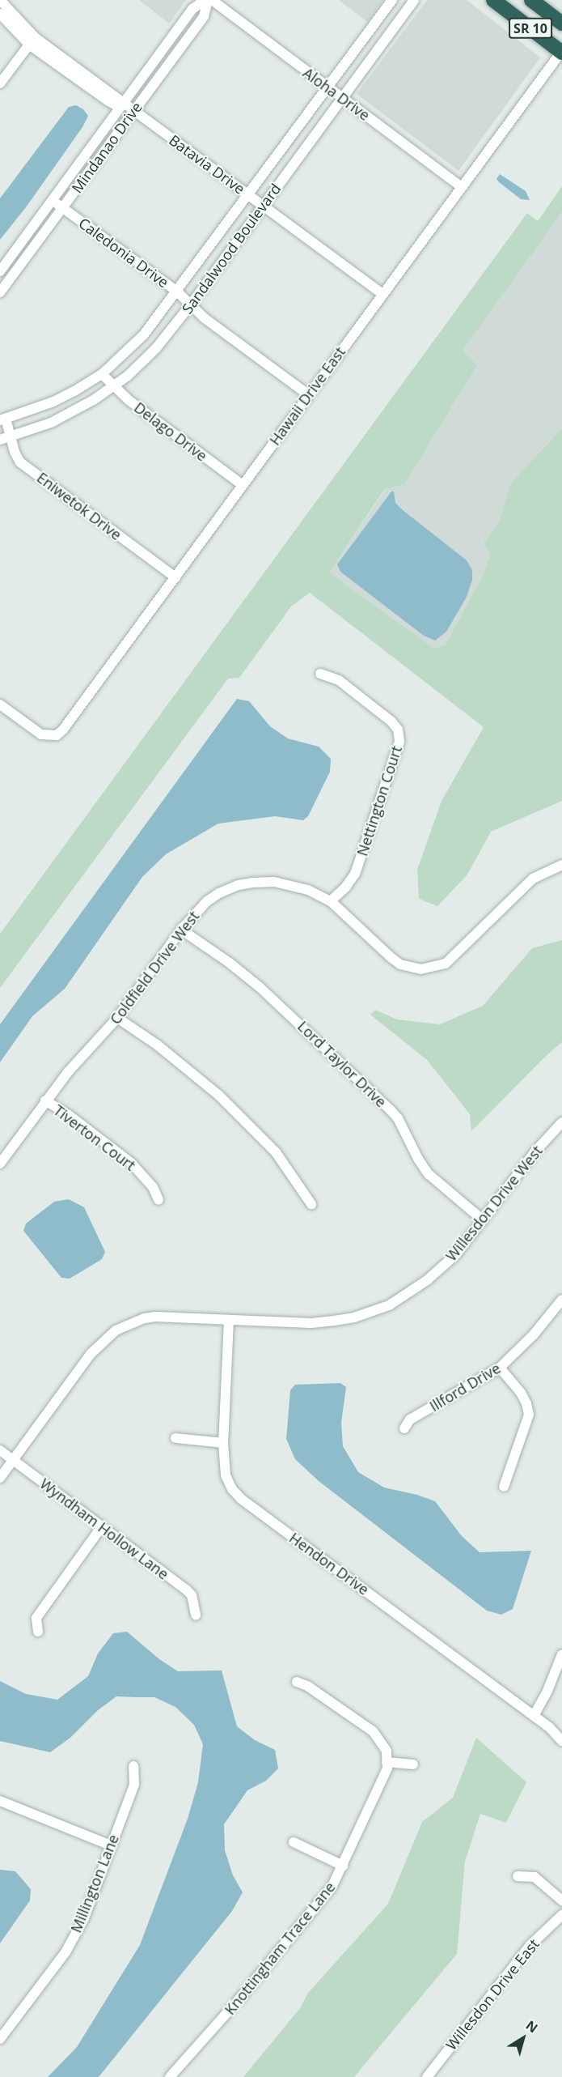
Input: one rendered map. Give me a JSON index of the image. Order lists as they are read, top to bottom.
{
  "streets": {
    "highway": ["SR 10"],
    "street": [
      "Aloha Drive",
      "Mindanao Drive",
      "Batavia Drive",
      "Sandalwood Boulevard",
      "Caledonia Drive",
      "Hawaii Drive East",
      "Delago Drive",
      "Eniwetok Drive",
      "Nettington Court",
      "Coldfield Drive West",
      "Lord Taylor Drive",
      "Tiverton Court",
      "Willesdon Drive West",
      "Illford Drive",
      "Wyndham Hollow Lane",
      "Hendon Drive",
      "Millington Lane",
      "Knottingham Trace Lane",
      "Willesdon Drive East"
    ]
  },
  "crossings": [
    ["SR 10", "Hawaii Drive East"],
    ["Aloha Drive", "Sandalwood Boulevard"],
    ["Aloha Drive", "Hawaii Drive East"],
    ["Mindanao Drive", "Batavia Drive"],
    ["Mindanao Drive", "Caledonia Drive"],
    ["Batavia Drive", "Sandalwood Boulevard"],
    ["Batavia Drive", "Hawaii Drive East"],
    ["Sandalwood Boulevard", "Caledonia Drive"],
    ["Sandalwood Boulevard", "Delago Drive"],
    ["Sandalwood Boulevard", "Eniwetok Drive"],
    ["Caledonia Drive", "Hawaii Drive East"],
    ["Hawaii Drive East", "Delago Drive"],
    ["Hawaii Drive East", "Eniwetok Drive"],
    ["Nettington Court", "Coldfield Drive West"],
    ["Coldfield Drive West", "Lord Taylor Drive"],
    ["Coldfield Drive West", "Tiverton Court"],
    ["Lord Taylor Drive", "Willesdon Drive West"],
    ["Willesdon Drive West", "Wyndham Hollow Lane"],
    ["Willesdon Drive West", "Hendon Drive"]
  ],
  "north": "top right"
}
